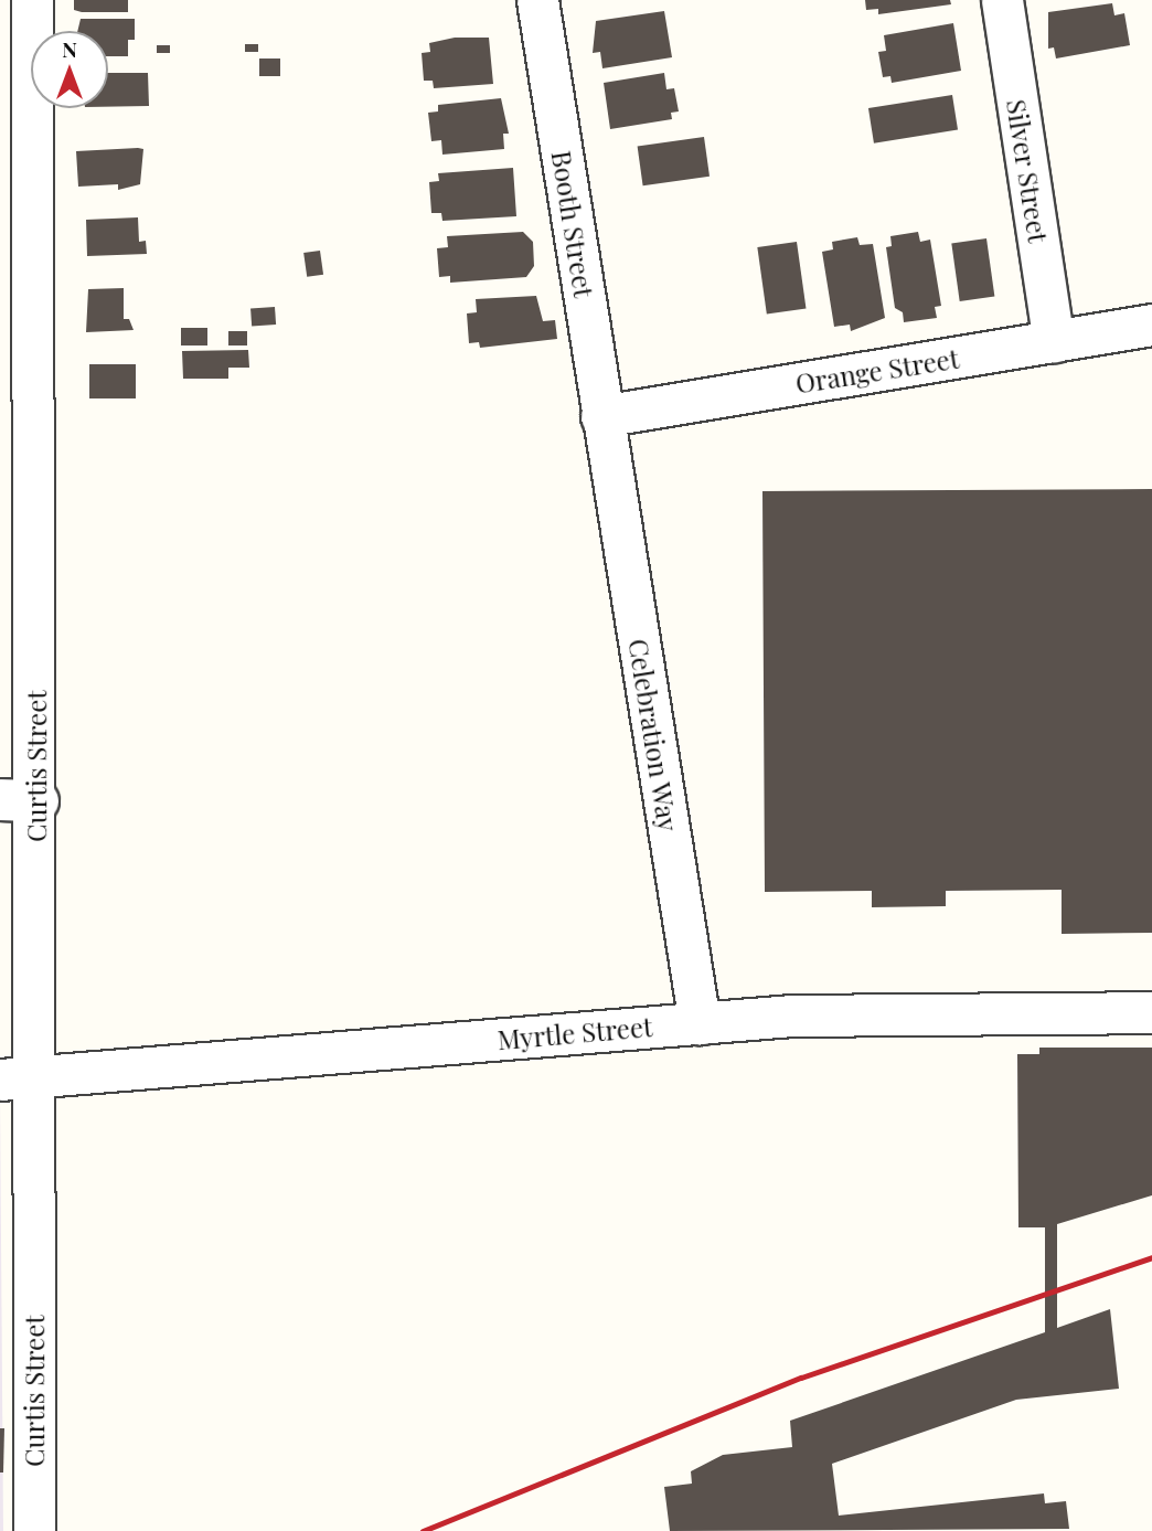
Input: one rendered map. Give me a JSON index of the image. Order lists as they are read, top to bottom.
{
  "streets": {
    "street": [
      "Silver Street",
      "Booth Street",
      "Orange Street",
      "Celebration Way",
      "Curtis Street",
      "Myrtle Street"
    ]
  },
  "crossings": [
    ["Silver Street", "Orange Street"],
    ["Booth Street", "Orange Street"],
    ["Booth Street", "Celebration Way"],
    ["Orange Street", "Celebration Way"],
    ["Celebration Way", "Myrtle Street"],
    ["Curtis Street", "Myrtle Street"]
  ],
  "north": "top"
}
